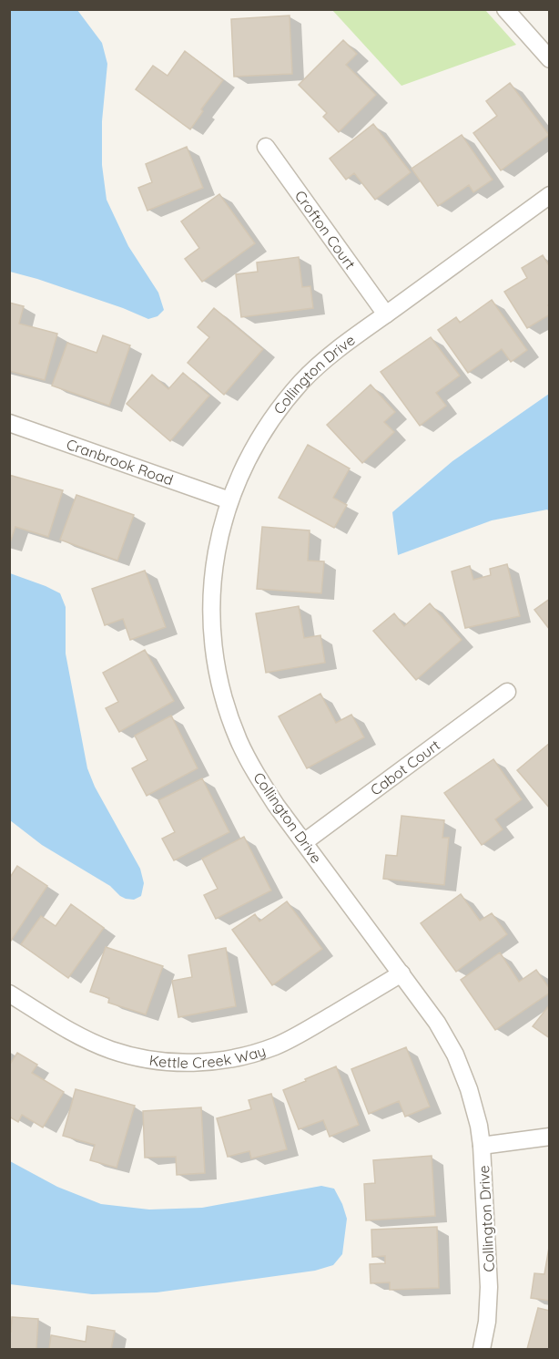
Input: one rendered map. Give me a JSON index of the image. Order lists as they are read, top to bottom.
{
  "streets": {
    "street": [
      "Crofton Court",
      "Collington Drive",
      "Cranbrook Road",
      "Cabot Court",
      "Kettle Creek Way"
    ]
  },
  "crossings": [
    ["Crofton Court", "Collington Drive"],
    ["Collington Drive", "Cranbrook Road"],
    ["Collington Drive", "Cabot Court"],
    ["Collington Drive", "Kettle Creek Way"]
  ]
}
